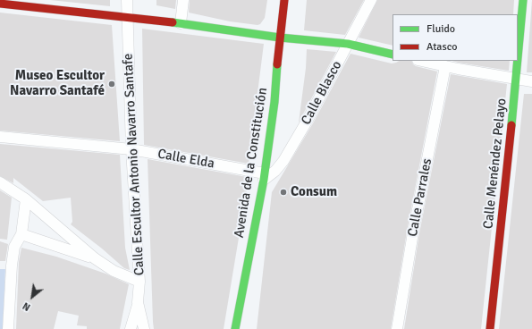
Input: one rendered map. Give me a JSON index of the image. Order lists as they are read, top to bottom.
{
  "streets": {
    "street": [
      "Calle Blasco",
      "Calle Elda",
      "Avenida de la Constitución",
      "Calle Menéndez Pelayo",
      "Calle Escultor Antonio Navarro Santafe",
      "Calle Parrales"
    ]
  },
  "crossings": [
    ["Calle Blasco", "Calle Elda"],
    ["Calle Blasco", "Avenida de la Constitución"],
    ["Calle Elda", "Avenida de la Constitución"],
    ["Calle Elda", "Calle Escultor Antonio Navarro Santafe"]
  ],
  "places": ["Museo Escultor Navarro Santafé", "Consum"],
  "legend": ["Fluido", "Atasco"],
  "north": "bottom left"
}
